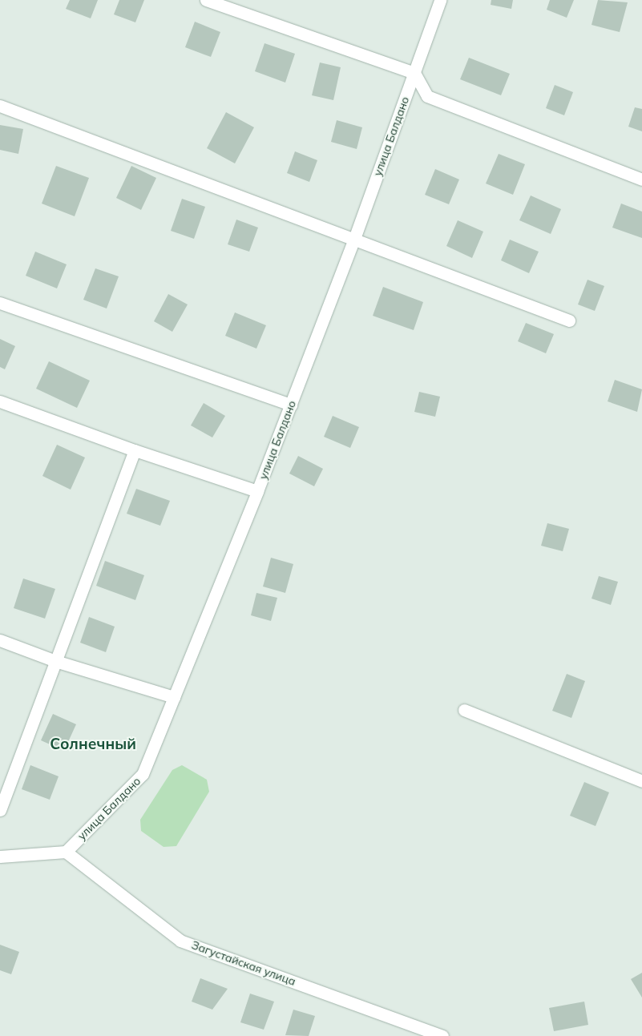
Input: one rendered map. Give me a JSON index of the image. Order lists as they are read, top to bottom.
{
  "streets": {
    "street": ["улица Балдано", "Загустайская улица"]
  },
  "crossings": [
    ["улица Балдано", "Загустайская улица"]
  ],
  "districts": ["Солнечный"]
}
